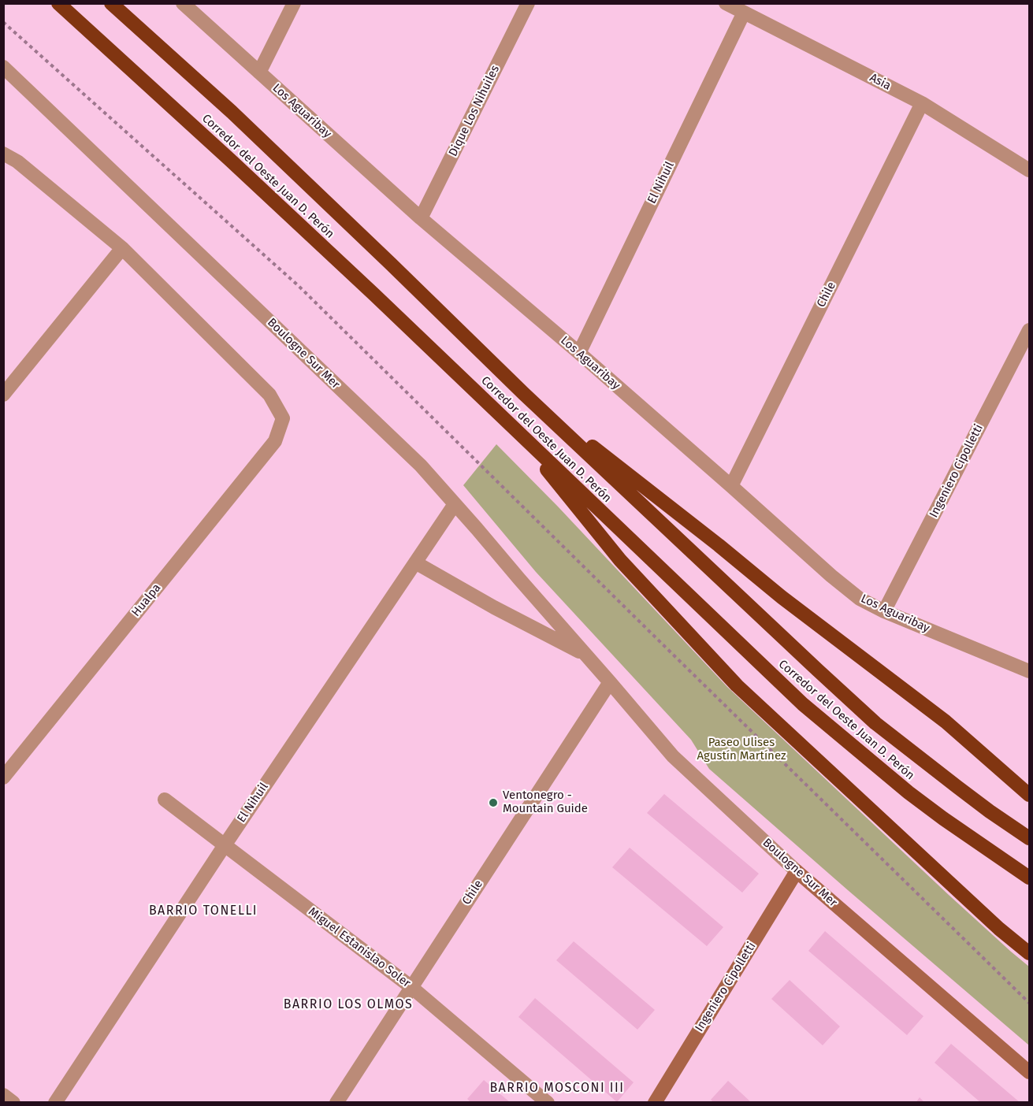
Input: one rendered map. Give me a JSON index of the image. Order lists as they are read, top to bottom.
{
  "streets": {
    "highway": ["Corredor del Oeste Juan D. Perón"],
    "street": [
      "Asia",
      "Los Aguaribay",
      "Dique Los Nihuiles",
      "El Nihuil",
      "Chile",
      "Boulogne Sur Mer",
      "Ingeniero Cipolletti",
      "Hualpa",
      "Miguel Estanislao Soler"
    ]
  },
  "crossings": [
    ["Asia", "El Nihuil"],
    ["Asia", "Chile"],
    ["Los Aguaribay", "Dique Los Nihuiles"],
    ["Los Aguaribay", "El Nihuil"],
    ["Los Aguaribay", "Chile"],
    ["Los Aguaribay", "Ingeniero Cipolletti"],
    ["El Nihuil", "Boulogne Sur Mer"],
    ["El Nihuil", "Miguel Estanislao Soler"],
    ["Chile", "Boulogne Sur Mer"],
    ["Chile", "Miguel Estanislao Soler"],
    ["Boulogne Sur Mer", "Ingeniero Cipolletti"]
  ],
  "districts": ["BARRIO TONELLI", "BARRIO LOS OLMOS", "BARRIO MOSCONI III"],
  "parks": ["Paseo Ulises Agustín Martínez"],
  "places": ["Ventonegro - Mountain Guide"]
}
